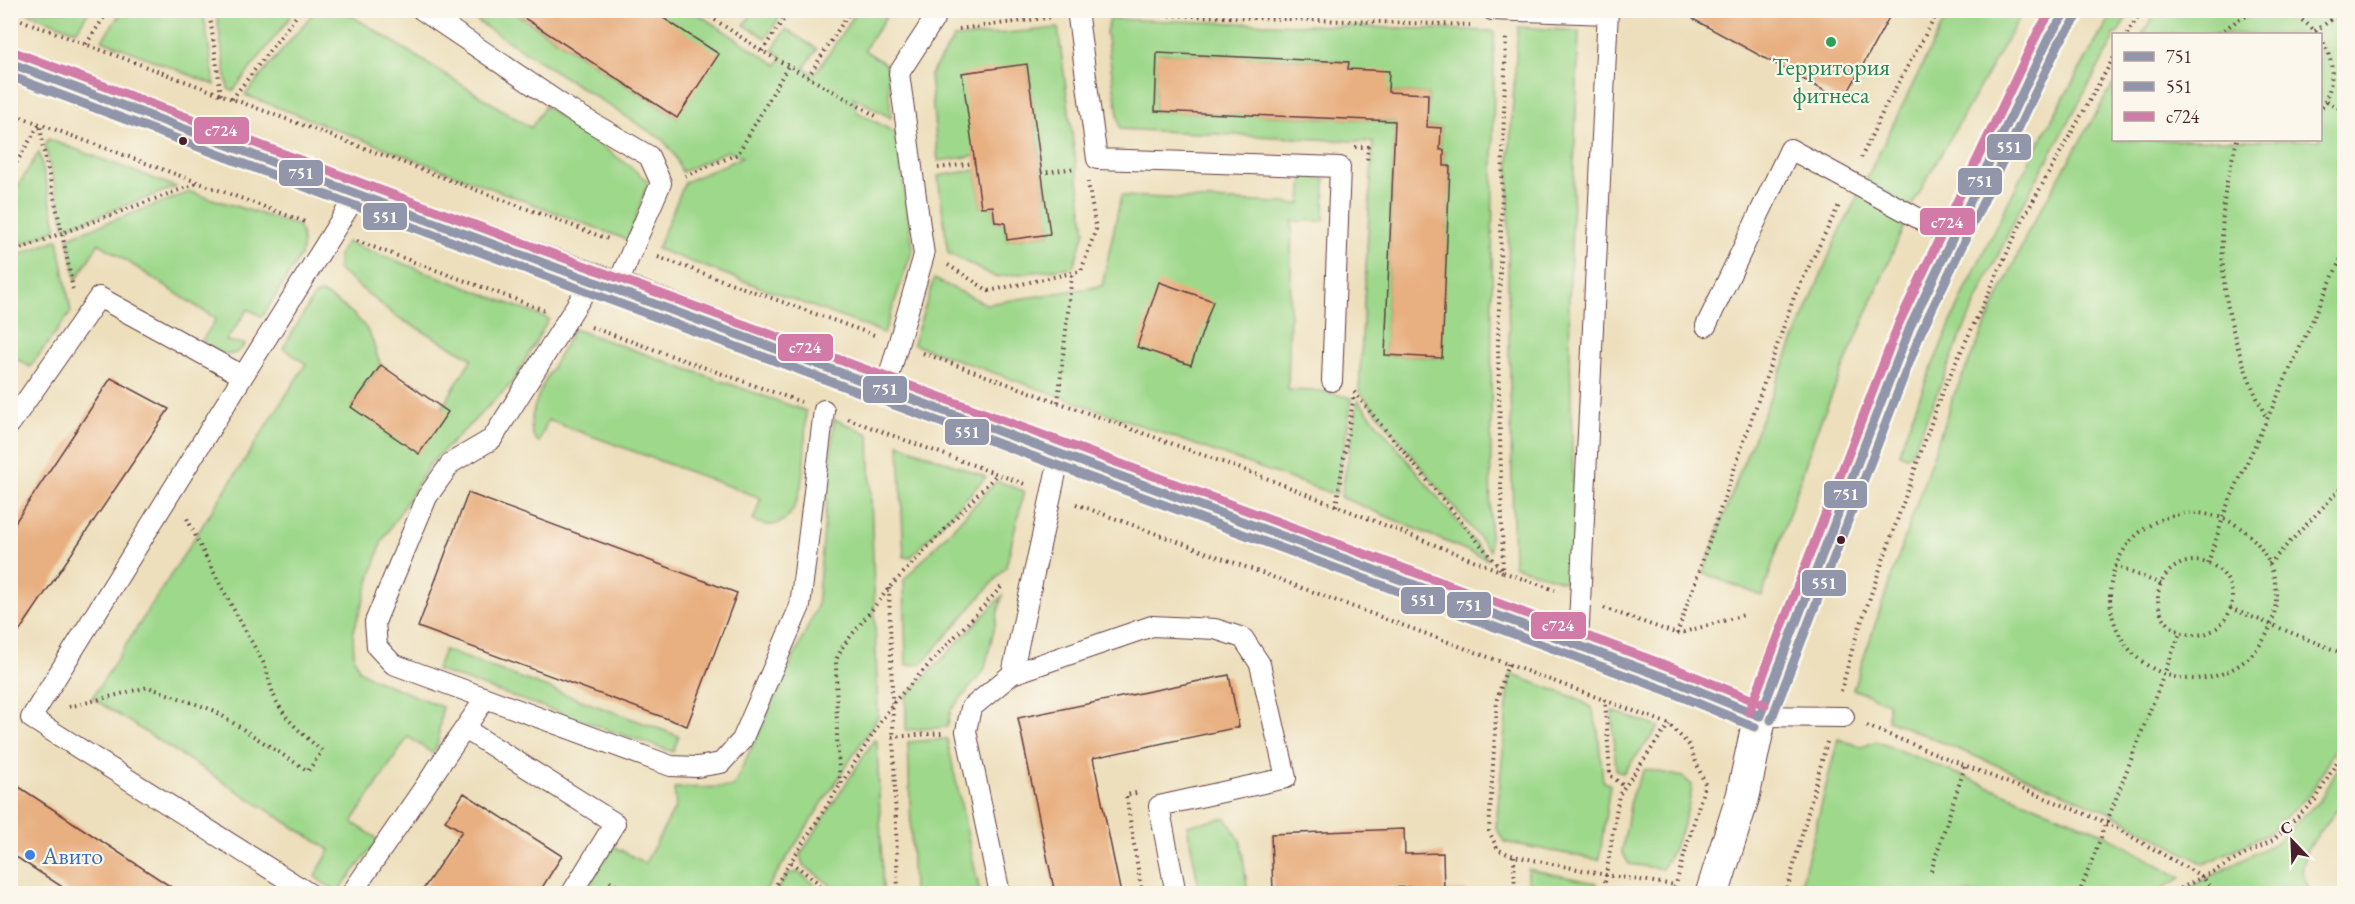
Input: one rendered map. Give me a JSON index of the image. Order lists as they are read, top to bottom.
{
  "places": ["Территория фитнеса", "Авито"],
  "lines": ["transit line 751", "transit line с724", "transit line 551"],
  "legend": ["751", "551", "с724"],
  "north": "top left"
}
